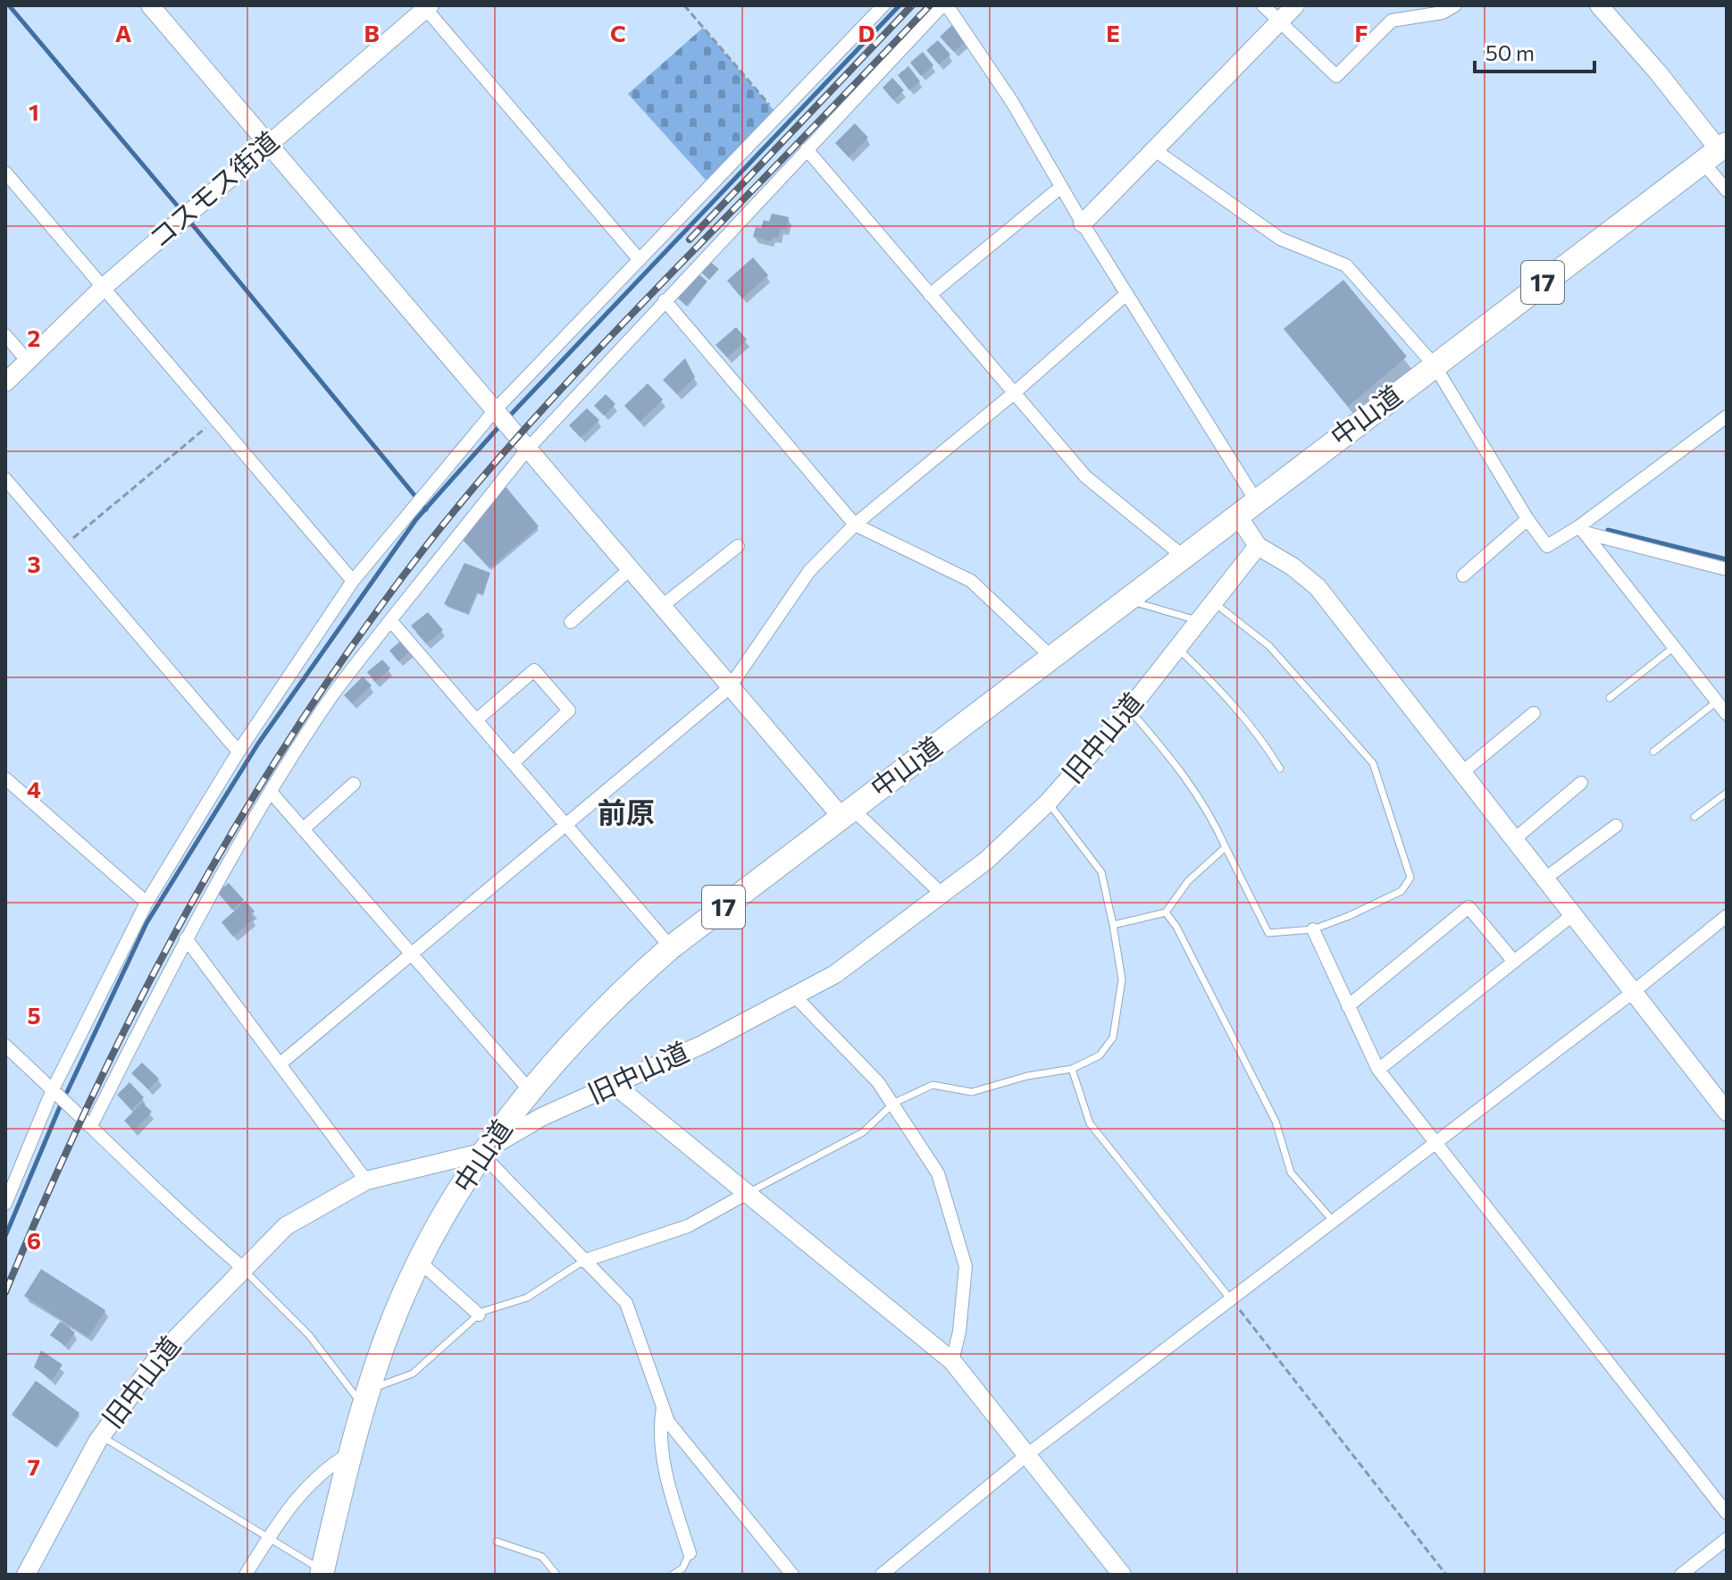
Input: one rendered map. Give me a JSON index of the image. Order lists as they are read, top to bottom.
{
  "streets": {
    "highway": ["17", "中山道"],
    "street": ["コスモス街道", "旧中山道"]
  },
  "crossings": [
    ["中山道", "旧中山道"]
  ],
  "districts": ["前原"],
  "scale_bar": "50 m",
  "grid": {
    "columns": [
      "A",
      "B",
      "C",
      "D",
      "E",
      "F"
    ],
    "rows": [
      "1",
      "2",
      "3",
      "4",
      "5",
      "6",
      "7"
    ]
  }
}
